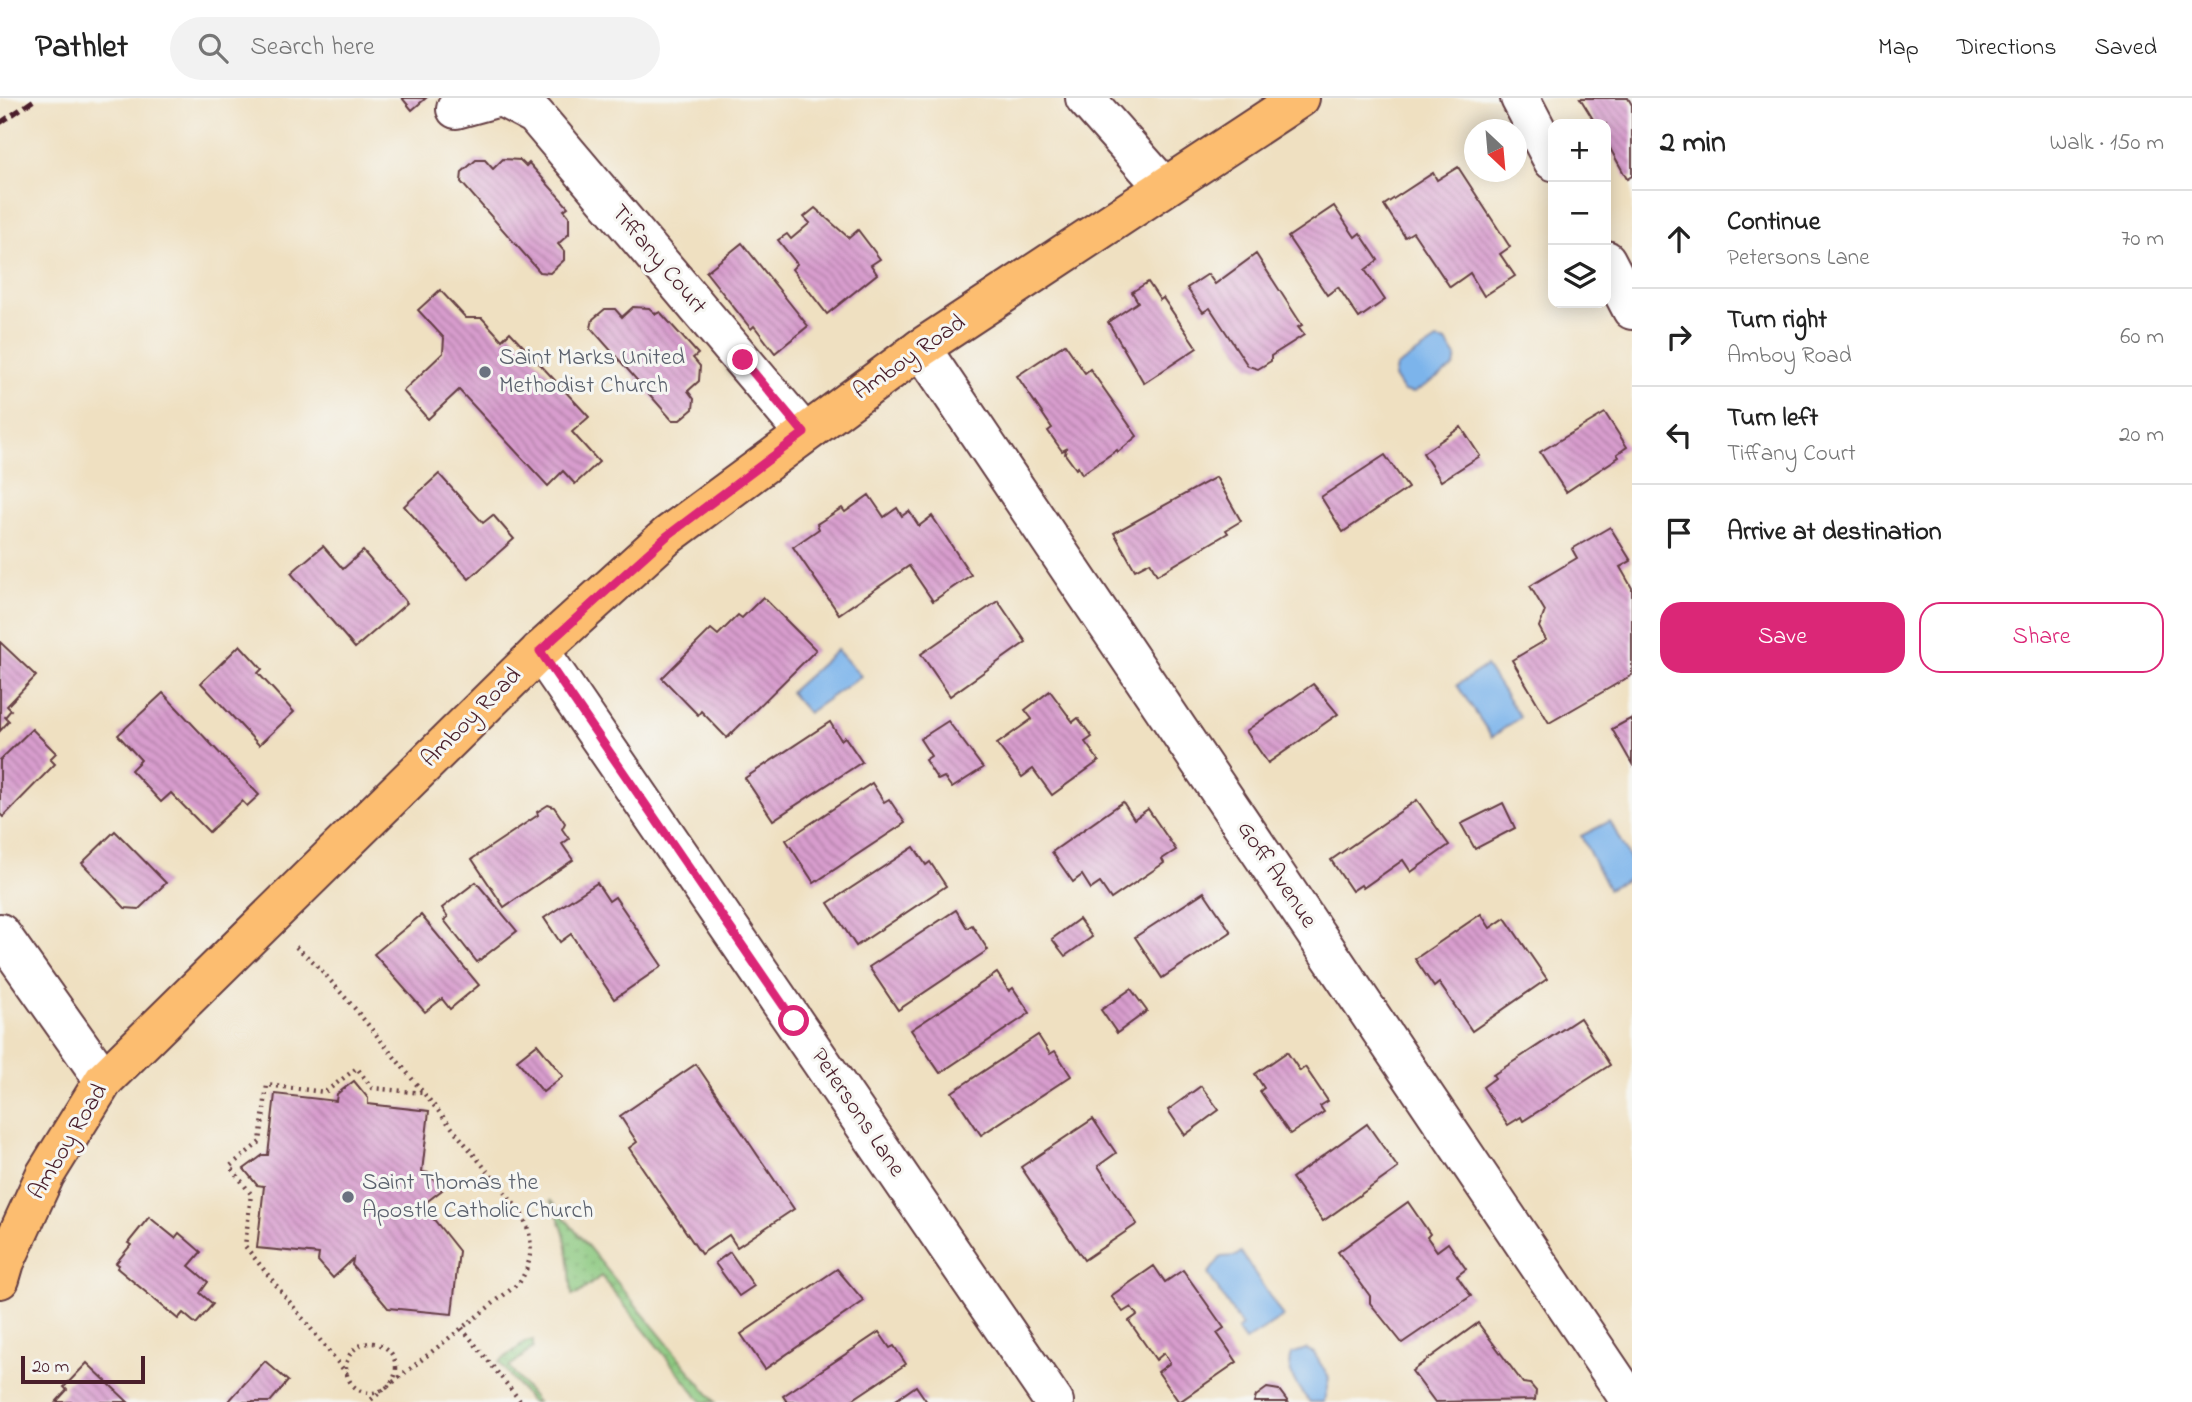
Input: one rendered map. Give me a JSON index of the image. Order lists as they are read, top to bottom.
{
  "streets": {
    "main road": ["Amboy Road"],
    "street": ["Tiffany Court", "Goff Avenue", "Petersons Lane"]
  },
  "crossings": [
    ["Tiffany Court", "Amboy Road"],
    ["Amboy Road", "Goff Avenue"],
    ["Amboy Road", "Petersons Lane"]
  ],
  "places": ["Saint Marks United Methodist Church", "Saint Thomas the Apostle Catholic Church"],
  "scale_bar": "20 m",
  "north": "bottom right",
  "page": {
    "header": "Pathlet",
    "search": "Search here",
    "nav": ["Map", "Directions", "Saved"],
    "heading": ["2 min", "Walk · 150 m"],
    "map_buttons": ["+", "−"],
    "list": [
      ["Continue", "Petersons Lane", "70 m"],
      ["Turn right", "Amboy Road", "60 m"],
      ["Turn left", "Tiffany Court", "20 m"],
      "Arrive at destination"
    ],
    "buttons": ["Save", "Share"],
    "scale": "20 m"
  }
}
